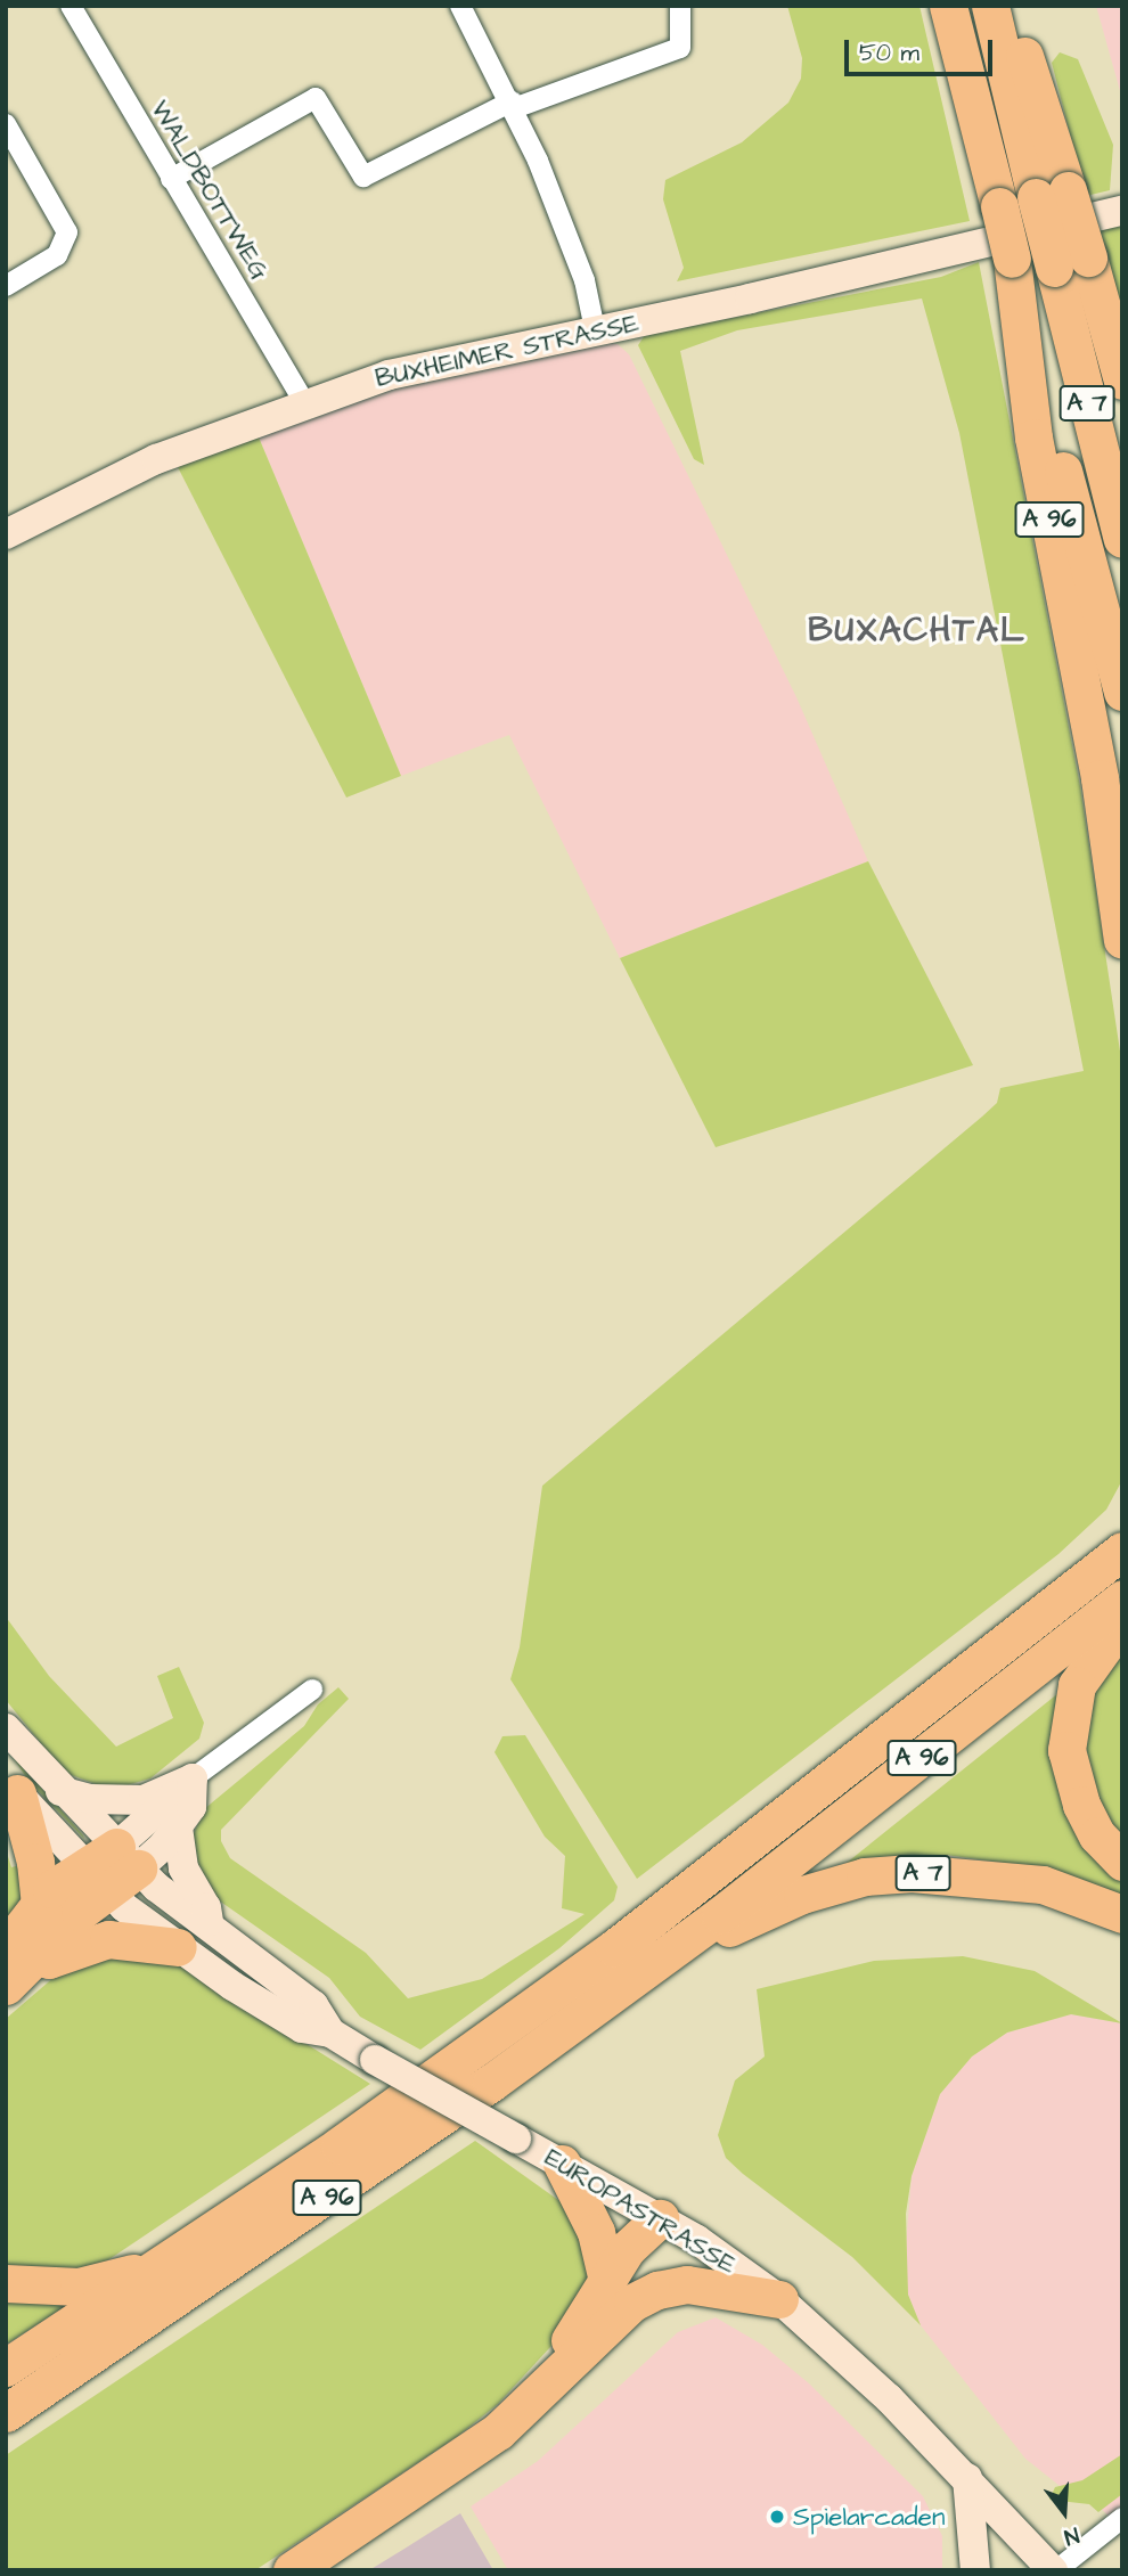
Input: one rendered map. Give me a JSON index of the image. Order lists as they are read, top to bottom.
{
  "streets": {
    "highway": ["A 7", "A 96"],
    "main road": ["BUXHEIMER STRASSE", "EUROPASTRASSE"],
    "street": ["WALDBOTTWEG"]
  },
  "crossings": [
    ["WALDBOTTWEG", "BUXHEIMER STRASSE"],
    ["A 7", "A 96"]
  ],
  "districts": ["BUXACHTAL"],
  "places": ["Spielarcaden"],
  "scale_bar": "50 m",
  "north": "bottom"
}
